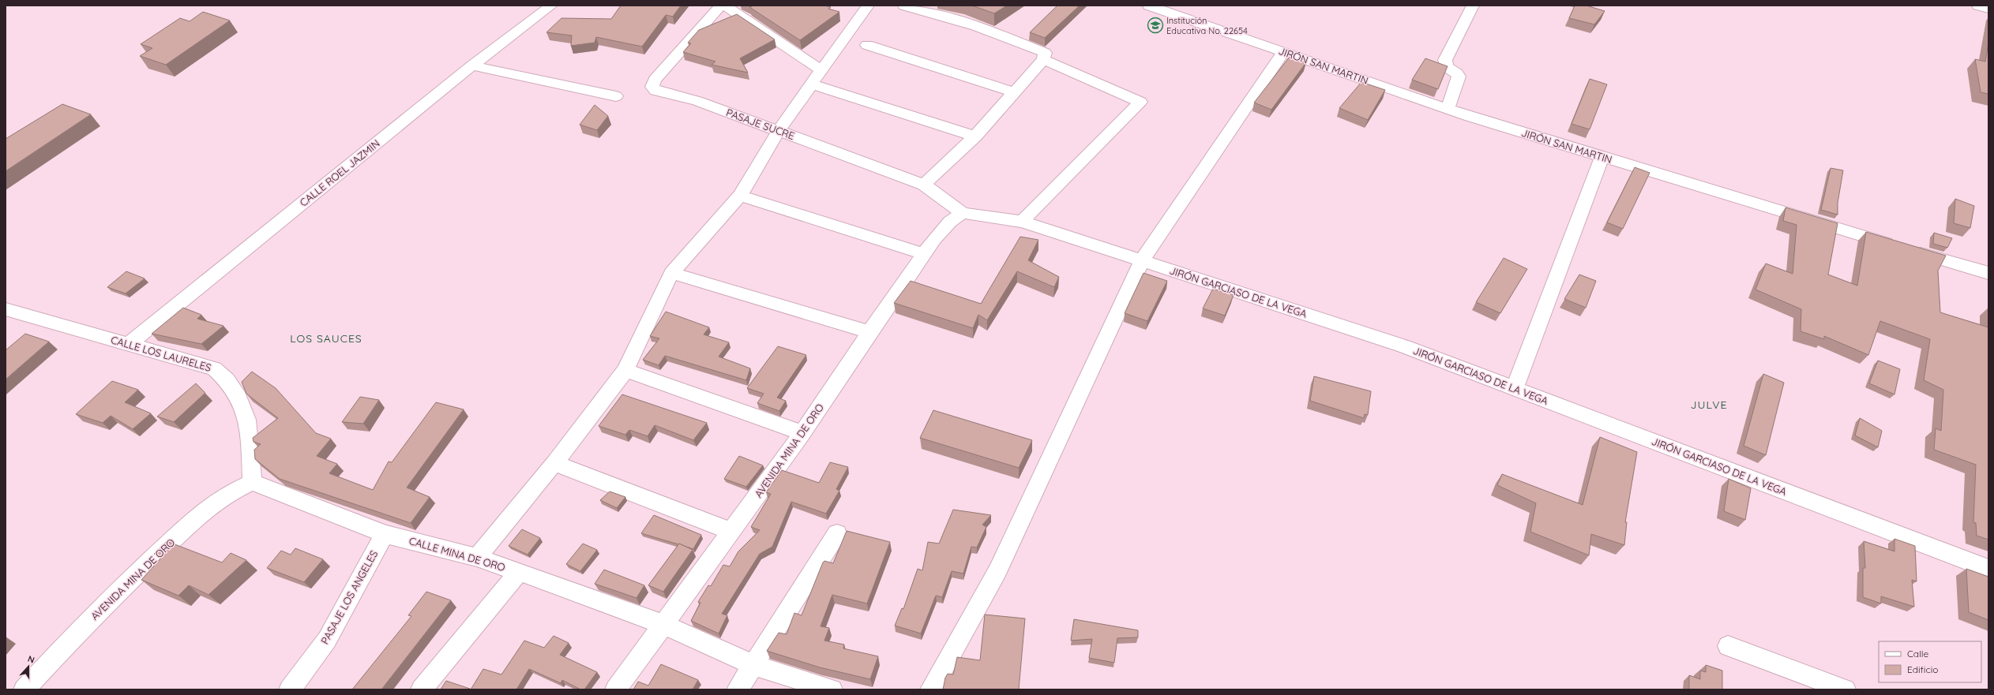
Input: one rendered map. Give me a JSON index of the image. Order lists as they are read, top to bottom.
{
  "streets": {
    "street": [
      "JIRÓN SAN MARTIN",
      "PASAJE SUCRE",
      "CALLE ROEL JAZMIN",
      "JIRÓN GARCIASO DE LA VEGA",
      "CALLE LOS LAURELES",
      "AVENIDA MINA DE ORO",
      "CALLE MINA DE ORO",
      "PASAJE LOS ANGELES"
    ]
  },
  "crossings": [
    ["PASAJE SUCRE", "JIRÓN GARCIASO DE LA VEGA"],
    ["PASAJE SUCRE", "AVENIDA MINA DE ORO"],
    ["CALLE ROEL JAZMIN", "CALLE LOS LAURELES"],
    ["JIRÓN GARCIASO DE LA VEGA", "AVENIDA MINA DE ORO"],
    ["CALLE LOS LAURELES", "AVENIDA MINA DE ORO"],
    ["CALLE LOS LAURELES", "CALLE MINA DE ORO"],
    ["AVENIDA MINA DE ORO", "CALLE MINA DE ORO"],
    ["CALLE MINA DE ORO", "PASAJE LOS ANGELES"]
  ],
  "districts": ["LOS SAUCES", "JULVE"],
  "places": {
    "school or university": ["Institución Educativa No. 22654"]
  },
  "legend": ["Calle", "Edificio"],
  "north": "top"
}
